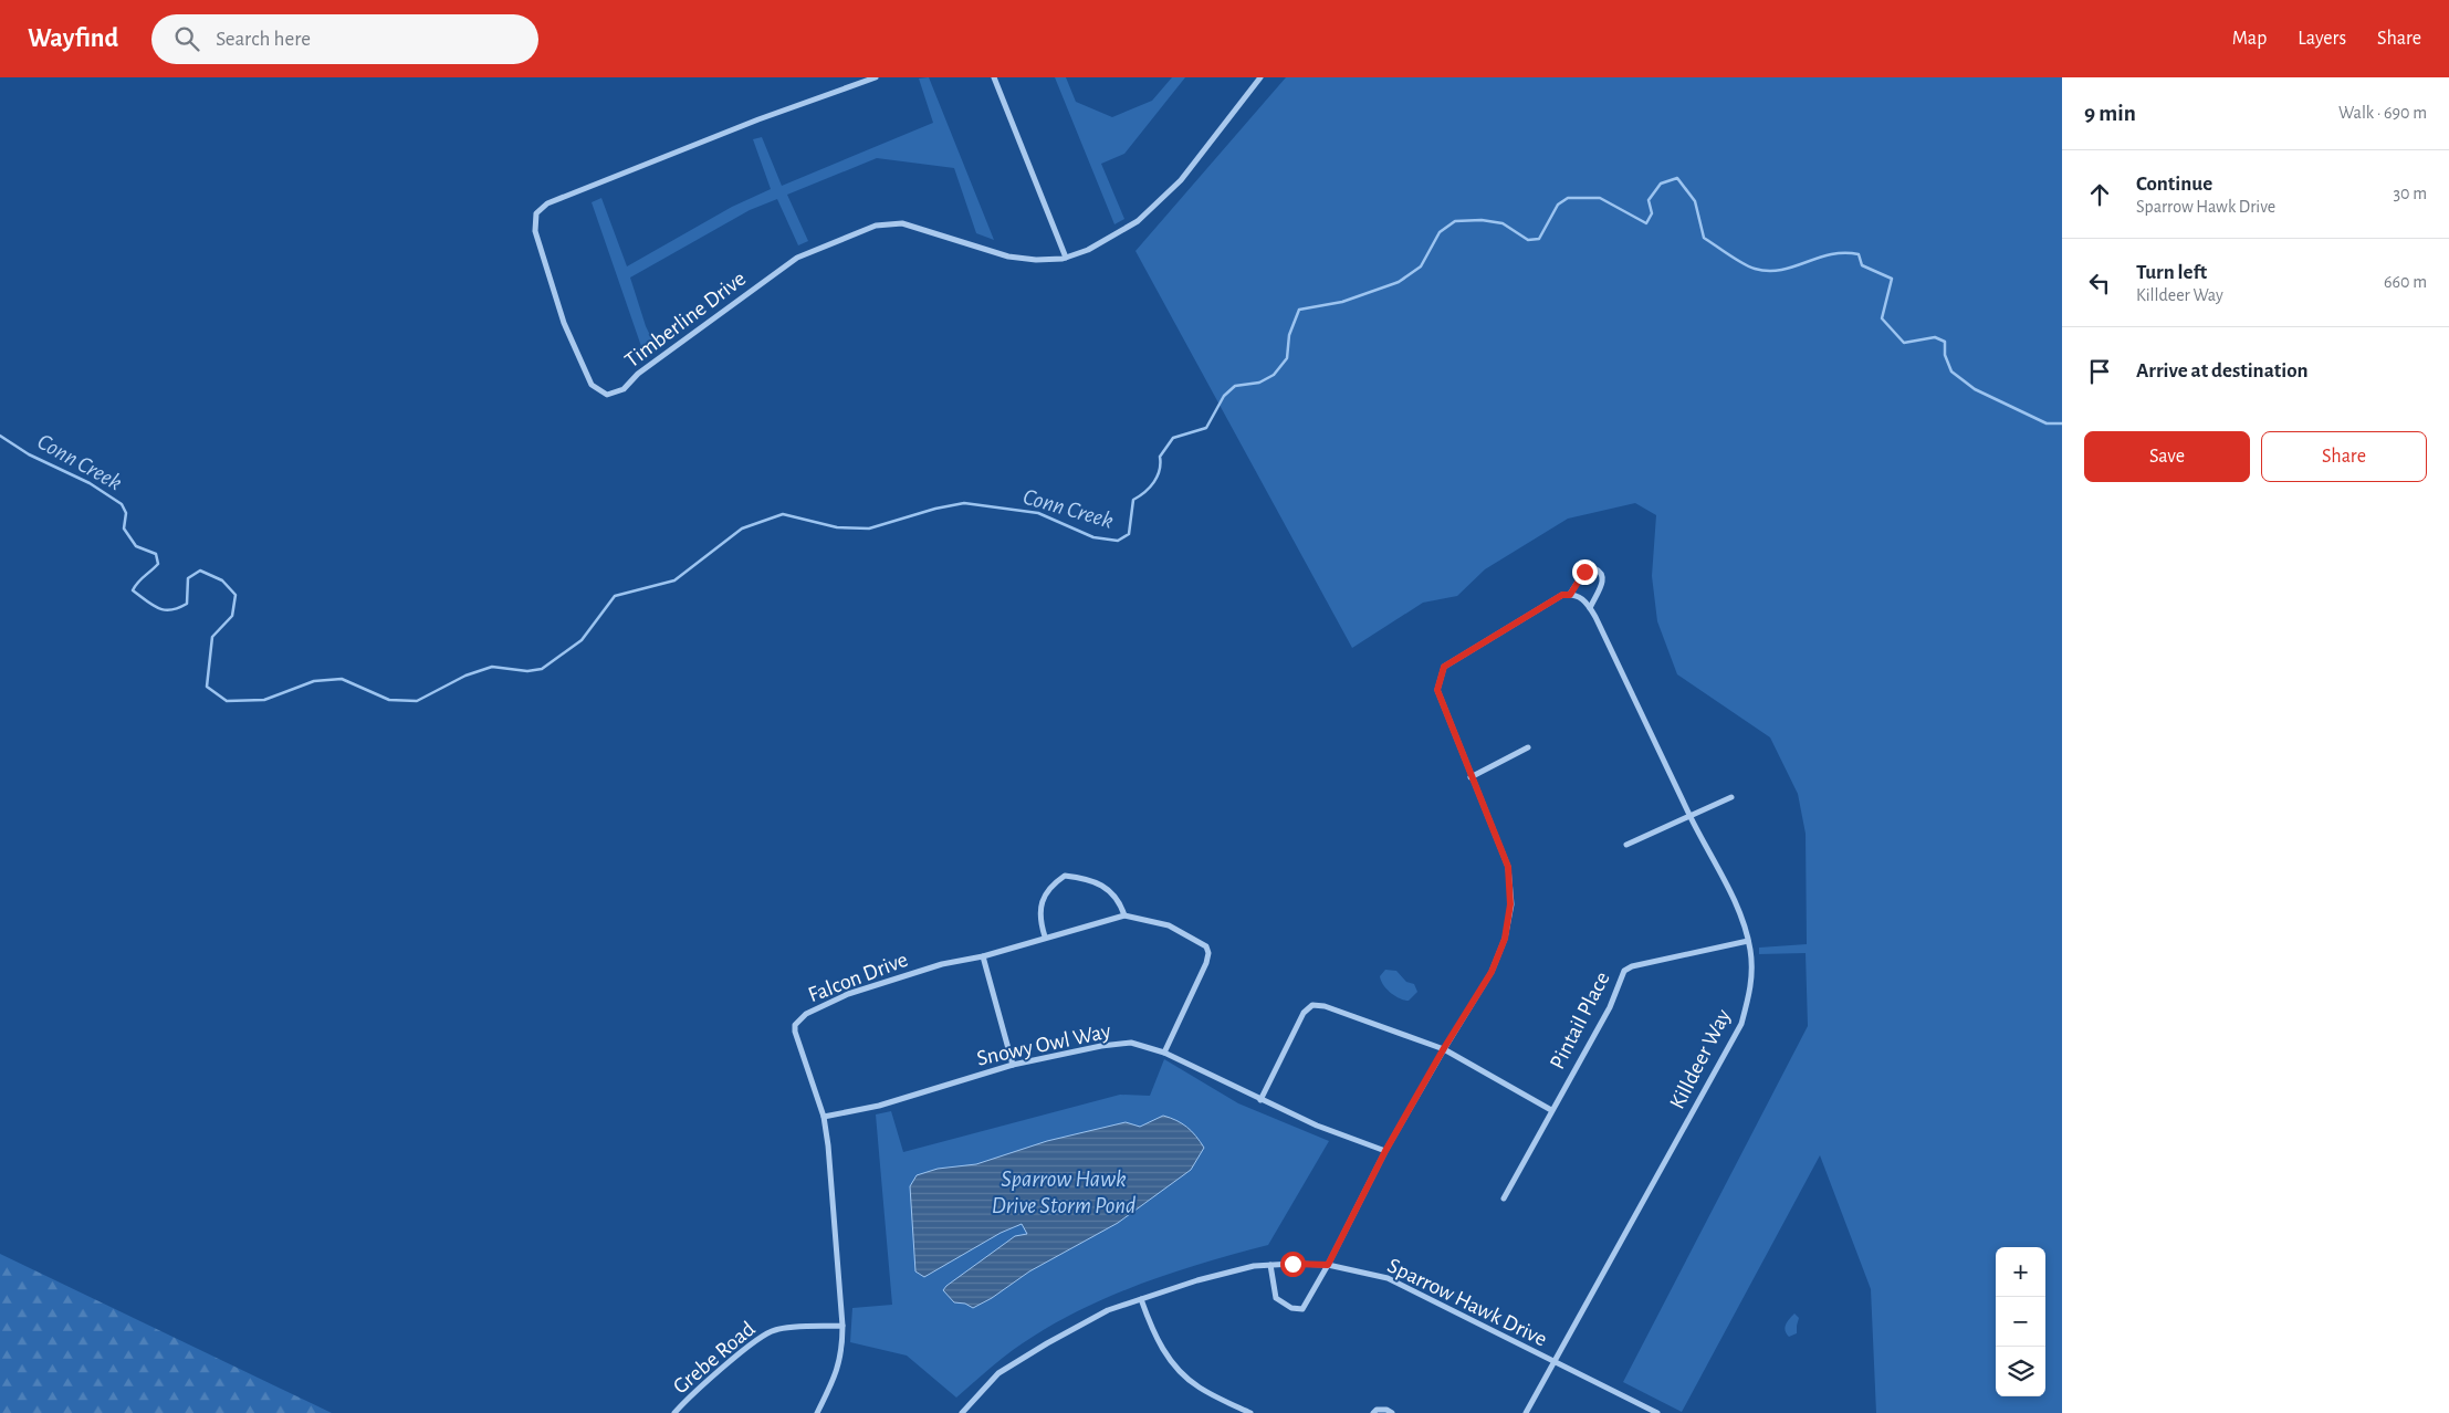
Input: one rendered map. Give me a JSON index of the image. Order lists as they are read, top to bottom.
{
  "streets": {
    "street": [
      "Timberline Drive",
      "Falcon Drive",
      "Pintail Place",
      "Snowy Owl Way",
      "Killdeer Way",
      "Sparrow Hawk Drive",
      "Grebe Road"
    ]
  },
  "crossings": [
    ["Falcon Drive", "Snowy Owl Way"],
    ["Falcon Drive", "Grebe Road"],
    ["Pintail Place", "Killdeer Way"],
    ["Killdeer Way", "Sparrow Hawk Drive"]
  ],
  "water": ["Conn Creek", "Sparrow Hawk Drive Storm Pond"],
  "page": {
    "header": "Wayfind",
    "search": "Search here",
    "nav": ["Map", "Layers", "Share"],
    "heading": ["9 min", "Walk · 690 m"],
    "list": [
      ["Continue", "Sparrow Hawk Drive", "30 m"],
      ["Turn left", "Killdeer Way", "660 m"],
      "Arrive at destination"
    ],
    "buttons": ["Save", "Share"],
    "map_buttons": ["+", "−"]
  }
}
